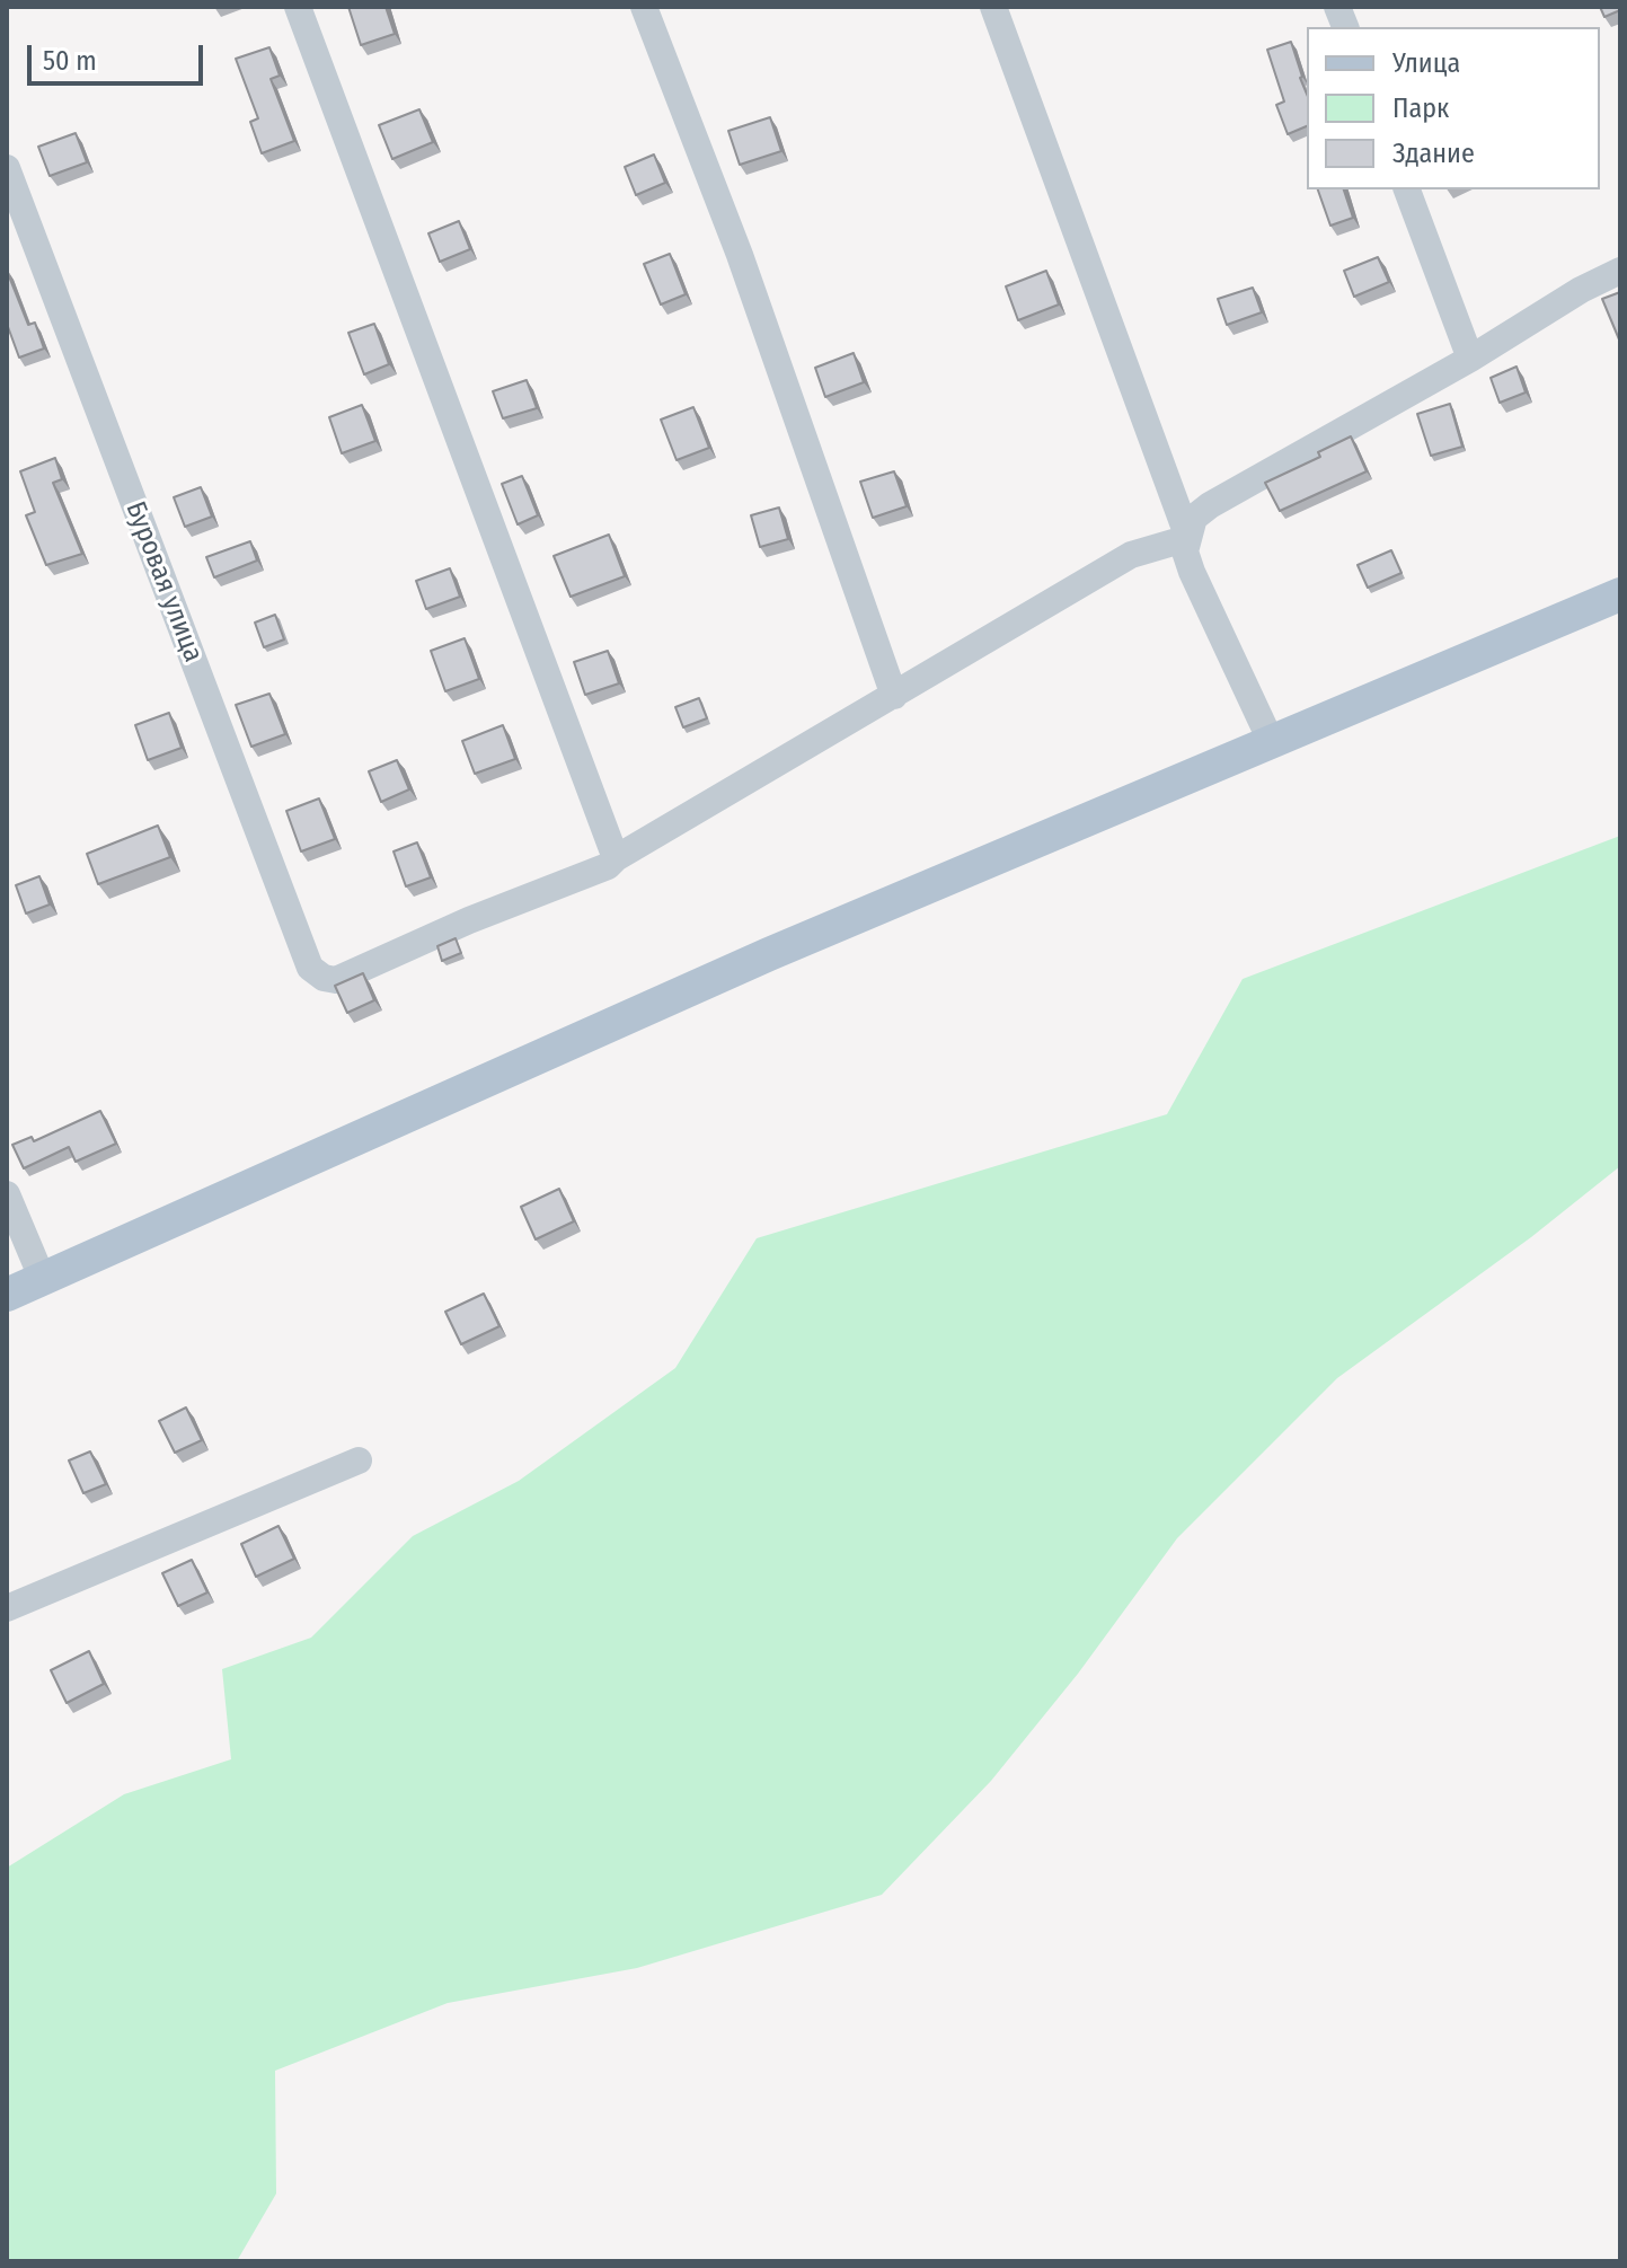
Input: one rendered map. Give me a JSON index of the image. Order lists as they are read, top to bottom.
{
  "streets": {
    "street": ["Буровая улица"]
  },
  "legend": ["Улица", "Парк", "Здание"],
  "scale_bar": "50 m"
}
